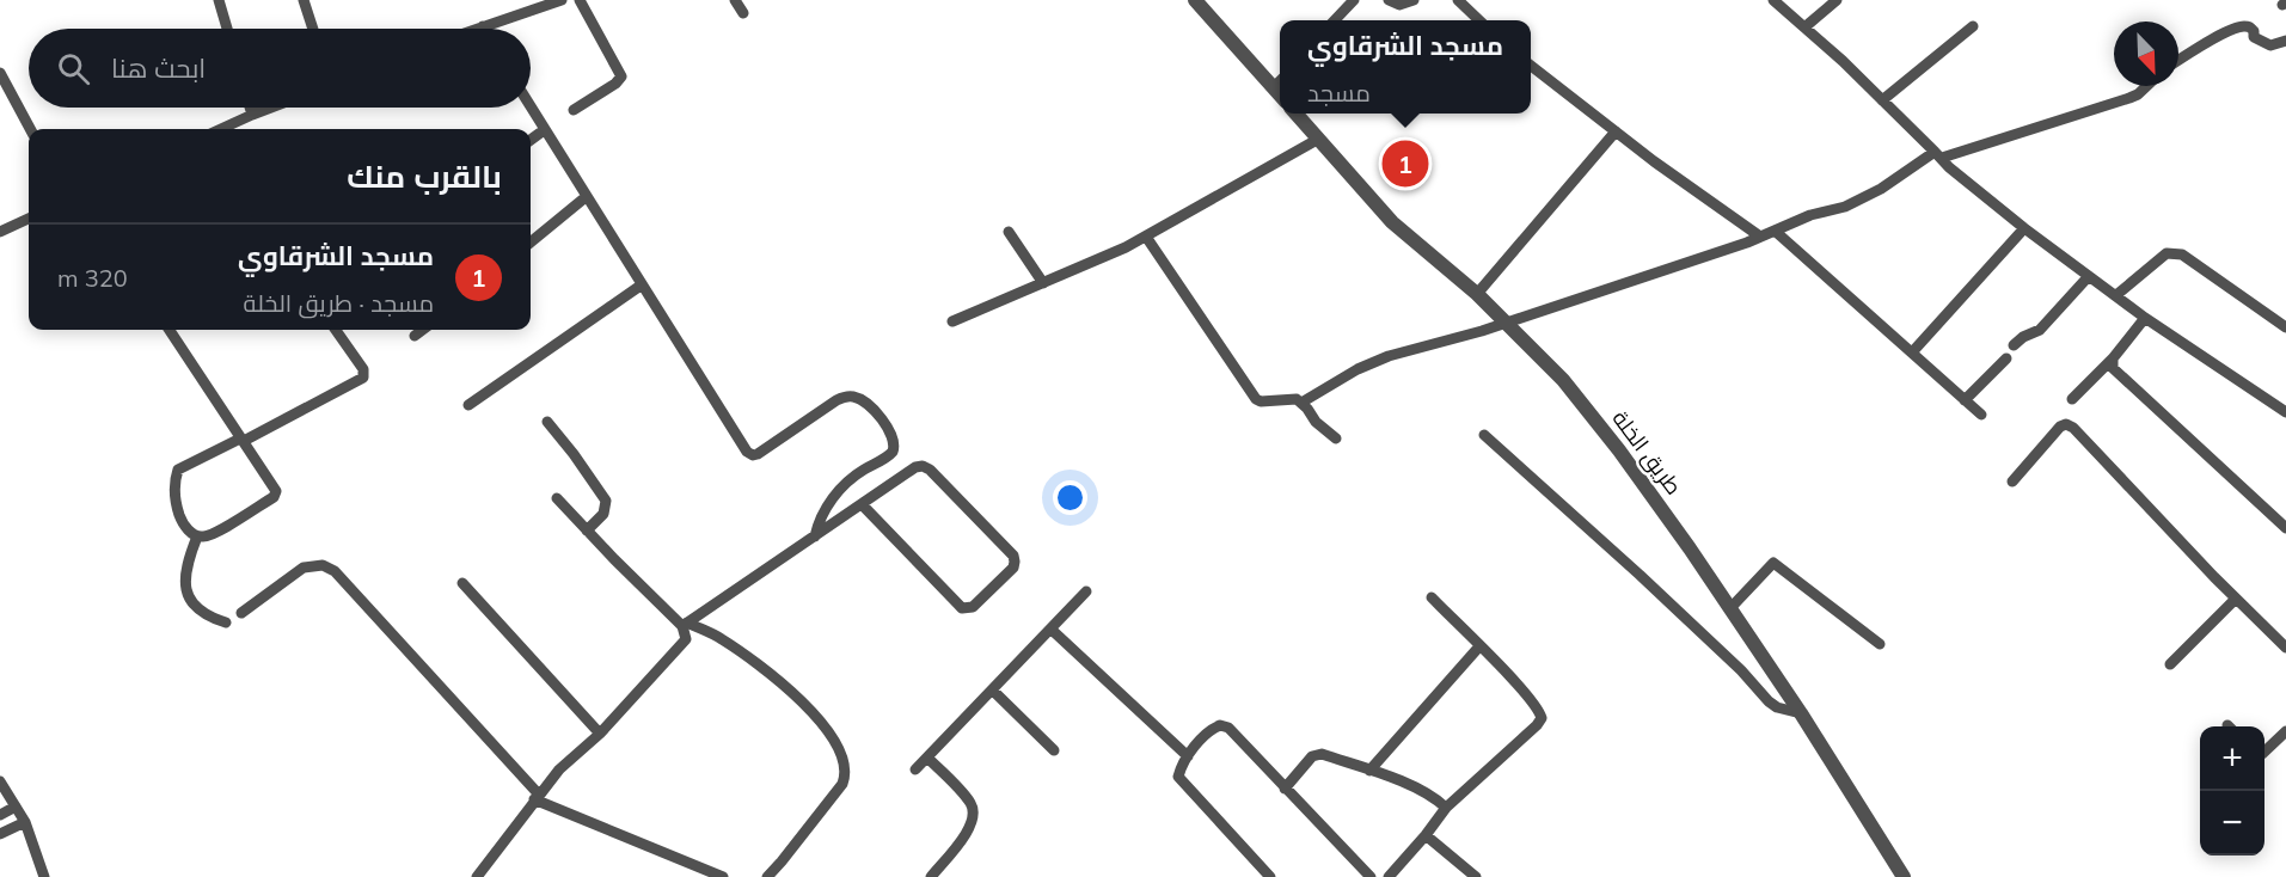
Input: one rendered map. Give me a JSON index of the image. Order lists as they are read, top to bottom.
{
  "streets": {
    "street": ["طريق الخلة"]
  },
  "north": "bottom right",
  "page": {
    "popup": ["مسجد الشرقاوي", "مسجد"],
    "search": "ابحث هنا",
    "heading": "بالقرب منك",
    "pins": "1",
    "list": [
      {
        "mark": "1",
        "name": "مسجد الشرقاوي",
        "note": "مسجد · طريق الخلة",
        "value": "320 m"
      }
    ],
    "map_buttons": ["+", "−"]
  }
}
